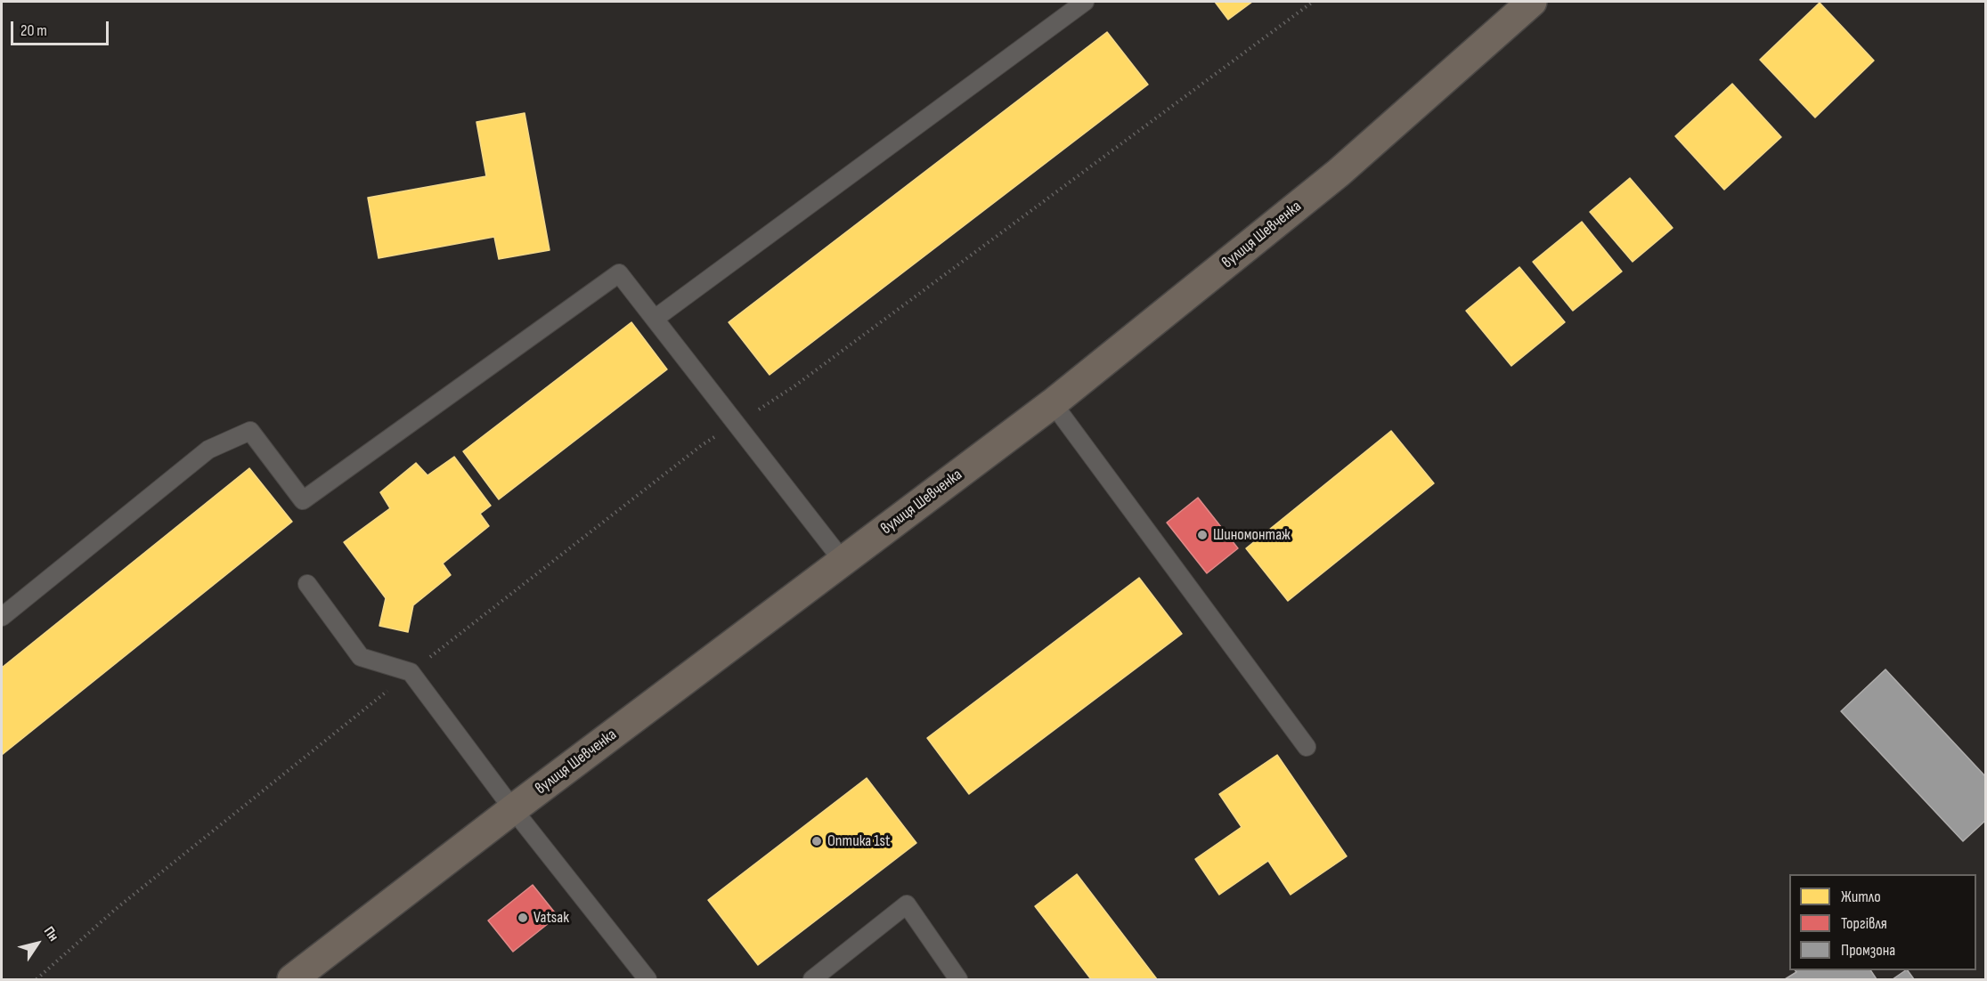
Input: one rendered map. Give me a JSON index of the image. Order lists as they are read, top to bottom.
{
  "streets": {
    "main road": ["вулиця Шевченка"]
  },
  "places": ["Шиномонтаж", "Оптика 1st", "Vatsak"],
  "legend": ["Житло", "Торгівля", "Промзона"],
  "scale_bar": "20 m",
  "north": "top right"
}
